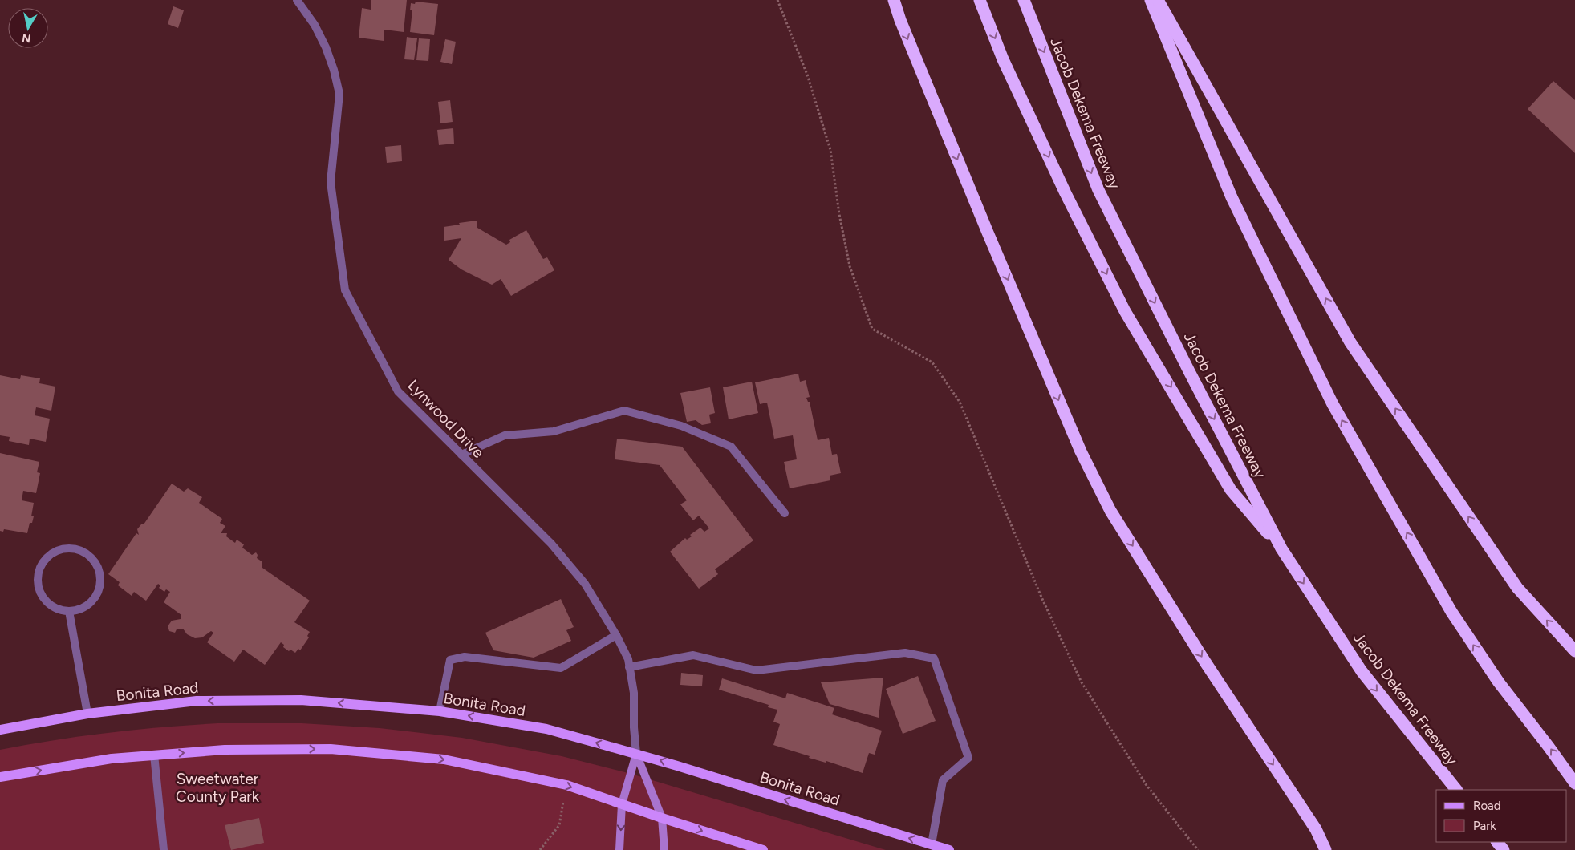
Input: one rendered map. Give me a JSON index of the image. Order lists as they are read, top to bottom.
{
  "streets": {
    "highway": ["Jacob Dekema Freeway"],
    "main road": ["Bonita Road"],
    "street": ["Lynwood Drive"]
  },
  "crossings": [
    ["Lynwood Drive", "Bonita Road"]
  ],
  "parks": ["Sweetwater County Park"],
  "legend": ["Road", "Park"],
  "north": "bottom"
}
